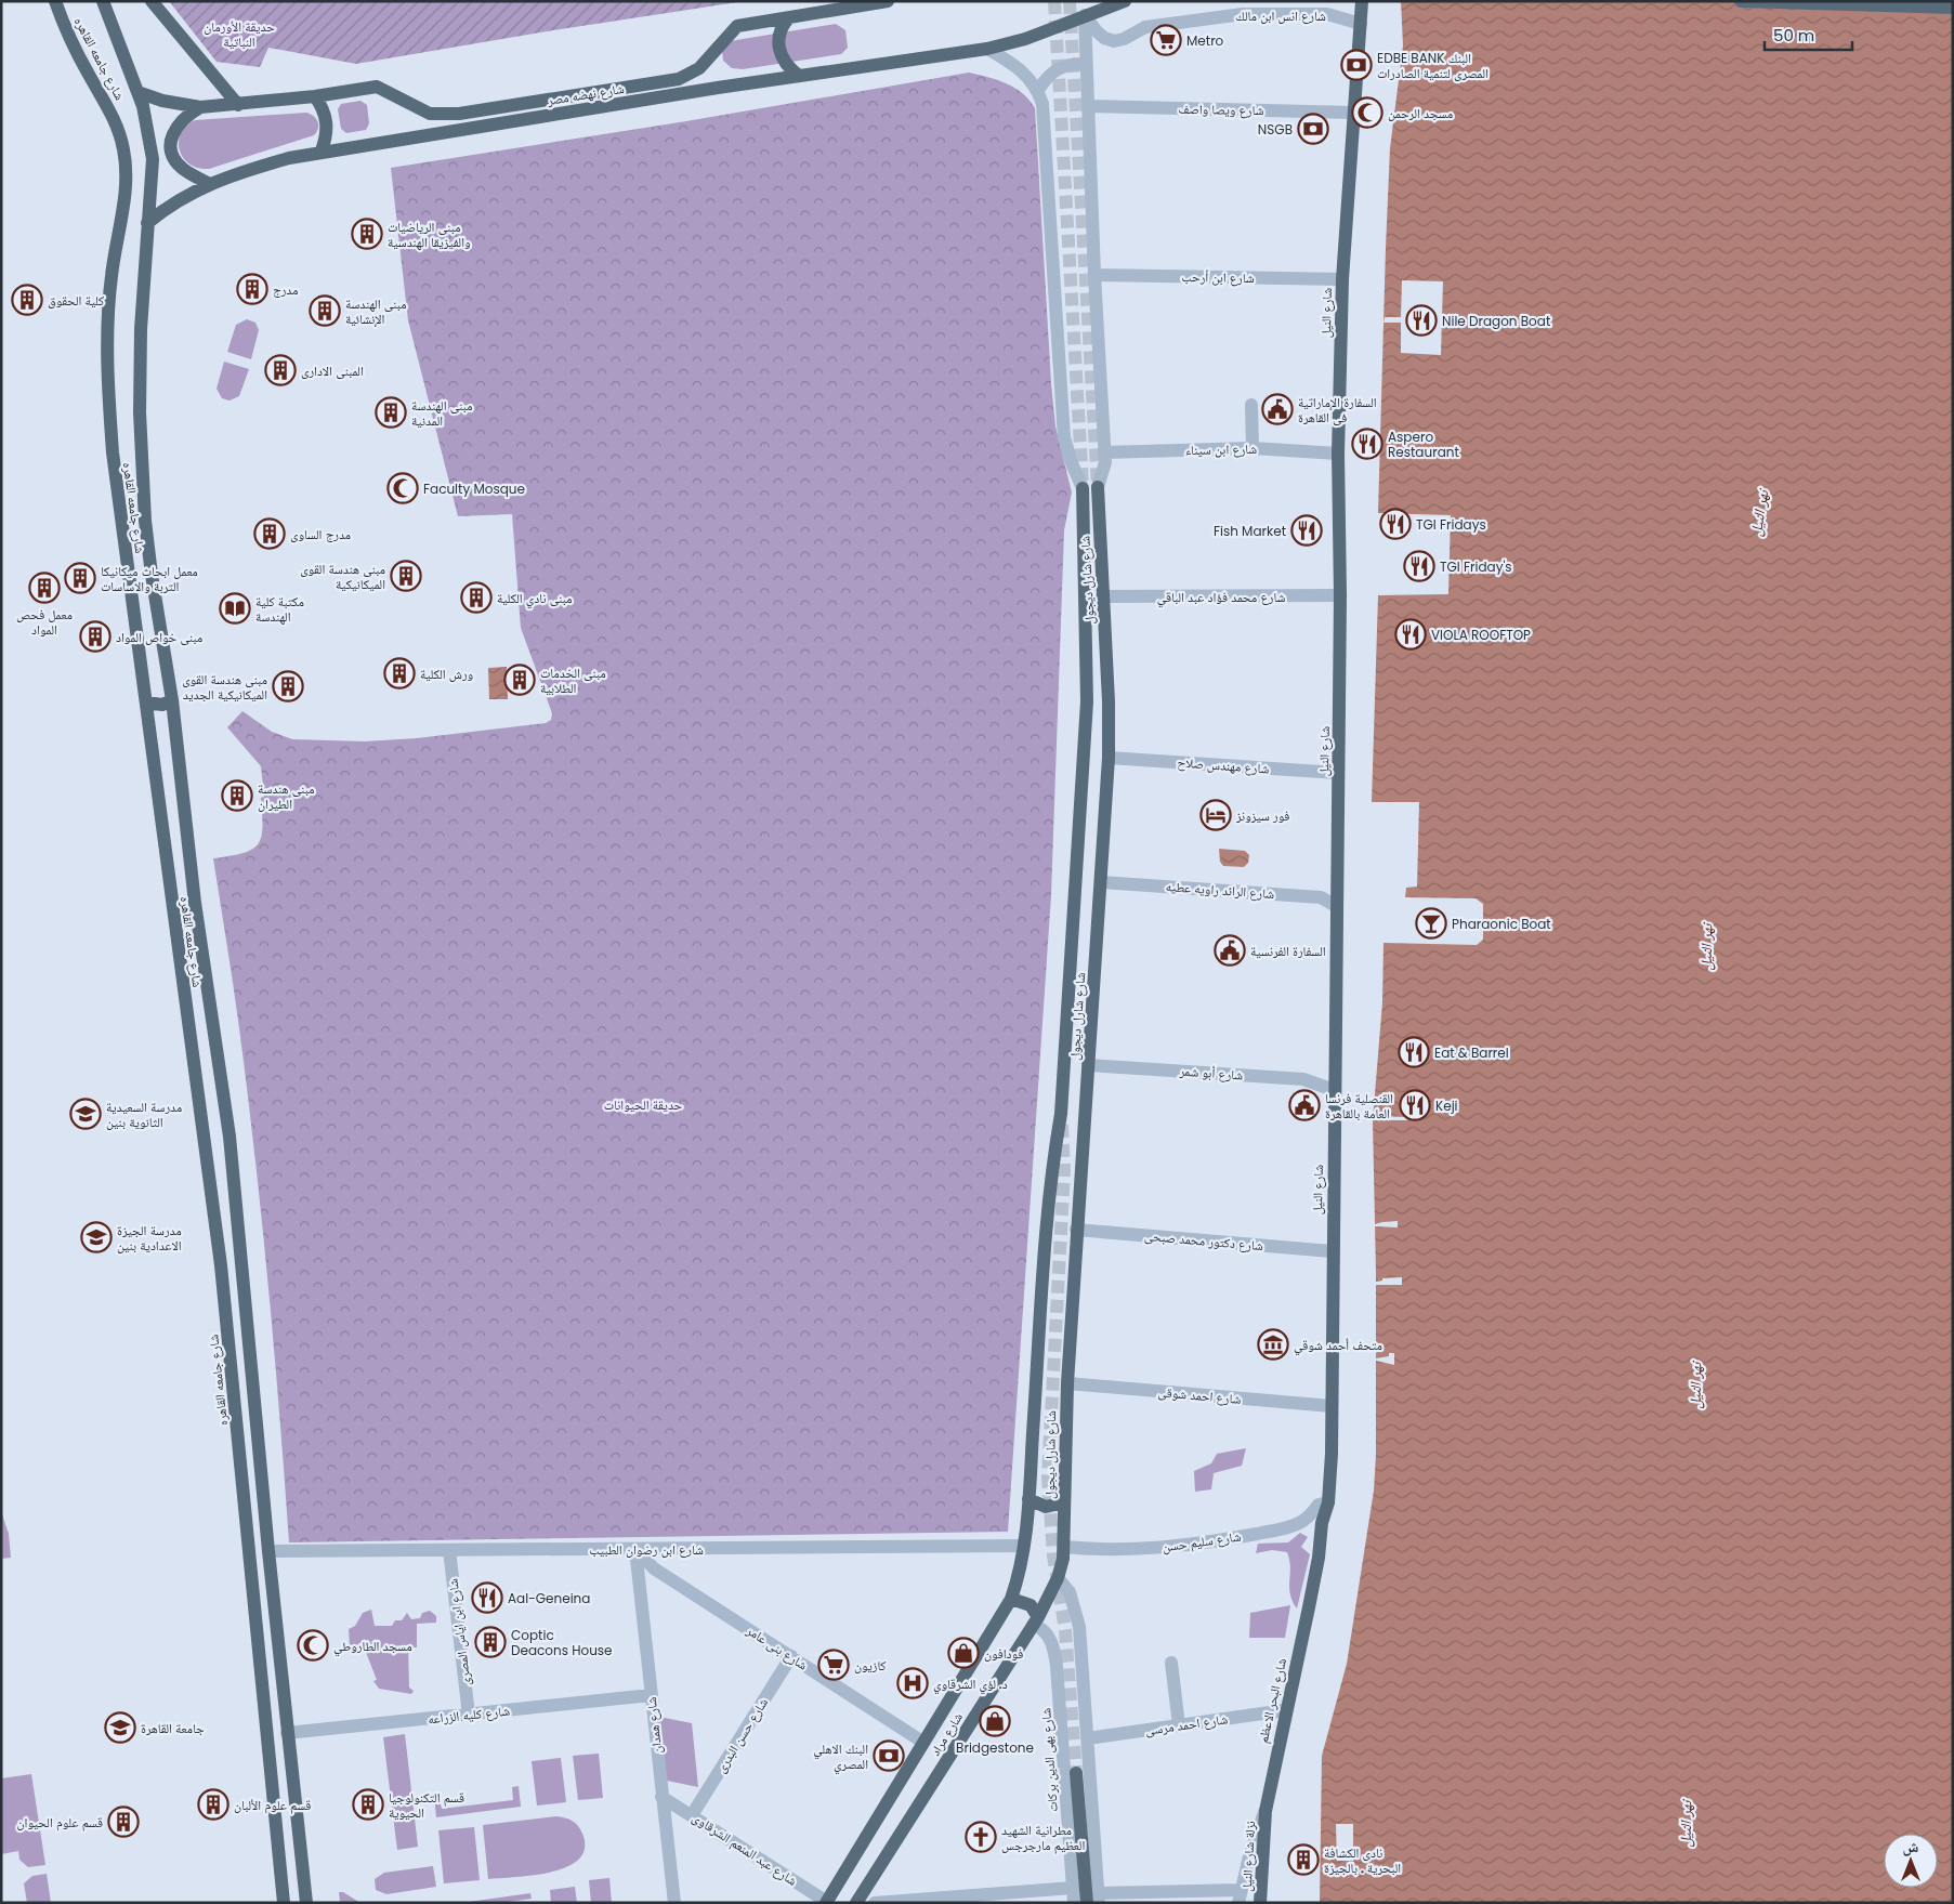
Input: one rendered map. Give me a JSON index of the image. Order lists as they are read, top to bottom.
{
  "streets": {
    "main road": [
      "شارع جامعه القاهره",
      "شارع نهضه مصر",
      "شارع النيل",
      "شارع شارل ديجول",
      "شارع البحر الاعظم",
      "شارع مراد",
      "شارع بهى الدين بركات",
      "نزلة شارع النيل"
    ],
    "street": [
      "شارع انس ابن مالك",
      "شارع ويصا واصف",
      "شارع ابن أرحب",
      "شارع ابن سيناء",
      "شارع محمد فؤاد عبد الباقي",
      "شارع مهندس صلاح",
      "شارع الرائد راويه عطيه",
      "شارع أبو شمر",
      "شارع دكتور محمد صبحى",
      "شارع احمد شوقى",
      "شارع سليم حسن",
      "شارع ابن رضوان الطبيب",
      "شارع ابن اياس المصرى",
      "شارع بنى عامر",
      "شارع كليه الزراعه",
      "شارع احمد مرسى",
      "شارع همدان",
      "شارع حسن البدرى",
      "شارع عبد المنعم الشرقاوى"
    ]
  },
  "crossings": [
    ["شارع انس ابن مالك", "شارع نهضه مصر"],
    ["شارع انس ابن مالك", "شارع النيل"],
    ["شارع جامعه القاهره", "شارع نهضه مصر"],
    ["شارع جامعه القاهره", "شارع ابن رضوان الطبيب"],
    ["شارع جامعه القاهره", "شارع كليه الزراعه"],
    ["شارع ويصا واصف", "شارع النيل"],
    ["شارع ابن أرحب", "شارع النيل"],
    ["شارع النيل", "شارع ابن سيناء"],
    ["شارع النيل", "شارع محمد فؤاد عبد الباقي"],
    ["شارع النيل", "شارع مهندس صلاح"],
    ["شارع النيل", "شارع الرائد راويه عطيه"],
    ["شارع النيل", "شارع أبو شمر"],
    ["شارع النيل", "شارع دكتور محمد صبحى"],
    ["شارع النيل", "شارع احمد شوقى"],
    ["شارع النيل", "شارع سليم حسن"],
    ["شارع النيل", "شارع البحر الاعظم"],
    ["شارع شارل ديجول", "شارع محمد فؤاد عبد الباقي"],
    ["شارع شارل ديجول", "شارع مهندس صلاح"],
    ["شارع شارل ديجول", "شارع الرائد راويه عطيه"],
    ["شارع شارل ديجول", "شارع أبو شمر"],
    ["شارع شارل ديجول", "شارع دكتور محمد صبحى"],
    ["شارع شارل ديجول", "شارع احمد شوقى"],
    ["شارع شارل ديجول", "شارع سليم حسن"],
    ["شارع شارل ديجول", "شارع ابن رضوان الطبيب"],
    ["شارع شارل ديجول", "شارع مراد"],
    ["شارع سليم حسن", "شارع البحر الاعظم"],
    ["شارع سليم حسن", "شارع مراد"],
    ["شارع ابن رضوان الطبيب", "شارع ابن اياس المصرى"],
    ["شارع ابن رضوان الطبيب", "شارع بنى عامر"],
    ["شارع ابن رضوان الطبيب", "شارع همدان"],
    ["شارع ابن رضوان الطبيب", "شارع مراد"],
    ["شارع ابن اياس المصرى", "شارع كليه الزراعه"],
    ["شارع بنى عامر", "شارع همدان"],
    ["شارع بنى عامر", "شارع مراد"],
    ["شارع بنى عامر", "شارع حسن البدرى"],
    ["شارع البحر الاعظم", "شارع احمد مرسى"],
    ["شارع البحر الاعظم", "نزلة شارع النيل"],
    ["شارع كليه الزراعه", "شارع همدان"],
    ["شارع همدان", "شارع عبد المنعم الشرقاوى"],
    ["شارع مراد", "شارع بهى الدين بركات"],
    ["شارع مراد", "شارع عبد المنعم الشرقاوى"],
    ["شارع حسن البدرى", "شارع عبد المنعم الشرقاوى"]
  ],
  "water": ["نهر النيل"],
  "parks": ["حديقة الأورمان النباتية", "حديقة الحيوانات"],
  "places": {
    "supermarket": ["Metro", "كازيون"],
    "bank": ["EDBE BANK البنك المصرى لتنمية الصادرات", "NSGB", "البنك الاهلي المصري"],
    "mosque": ["مسجد الرحمن", "Faculty Mosque", "مسجد الطاروطي"],
    "building": [
      "مبنى الرياضيات والفيزيقا الهندسية",
      "مدرج",
      "كلية الحقوق",
      "مبنى الهندسة الإنشائية",
      "المبنى الادارى",
      "مبنى الهندسة المدنية",
      "مدرج الساوى",
      "مبنى هندسة القوى الميكانيكية",
      "معمل ابحاث ميكانيكا التربة والاساسات",
      "معمل فحص المواد",
      "مبنى نادي الكلية",
      "مبنى خواص المواد",
      "ورش الكلية",
      "مبنى الخدمات الطلابية",
      "مبنى هندسة القوى الميكانيكية الجديد",
      "مبنى هندسة الطيران",
      "Coptic Deacons House",
      "قسم علوم الألبان",
      "قسم التكنولوجيا الحيوية",
      "قسم علوم الحيوان",
      "نادى الكشافة البحرية . بالجيزة"
    ],
    "restaurant": [
      "Nile Dragon Boat",
      "Aspero Restaurant",
      "TGI Fridays",
      "Fish Market",
      "TGI Friday's",
      "VIOLA ROOFTOP",
      "Eat & Barrel",
      "Keji",
      "Aal-Geneina"
    ],
    "public building": ["السفارة الإماراتية فى القاهرة", "السفارة الفرنسية", "القنصلية فرنسا العامة بالقاهرة"],
    "library": ["مكتبة كلية الهندسة"],
    "hotel": ["فور سيزونز"],
    "bar": ["Pharaonic Boat"],
    "school or university": ["مدرسة السعيدية الثانوية بنين", "مدرسة الجيزة الاعدادية بنين", "جامعة القاهرة"],
    "museum": ["متحف أحمد شوقي"],
    "shop": ["فودافون", "Bridgestone"],
    "hospital": ["د. لؤي الشرقاوي"],
    "church": ["مطرانية الشهيد العظيم مارجرجس"]
  },
  "scale_bar": "50 m",
  "north": "top"
}
